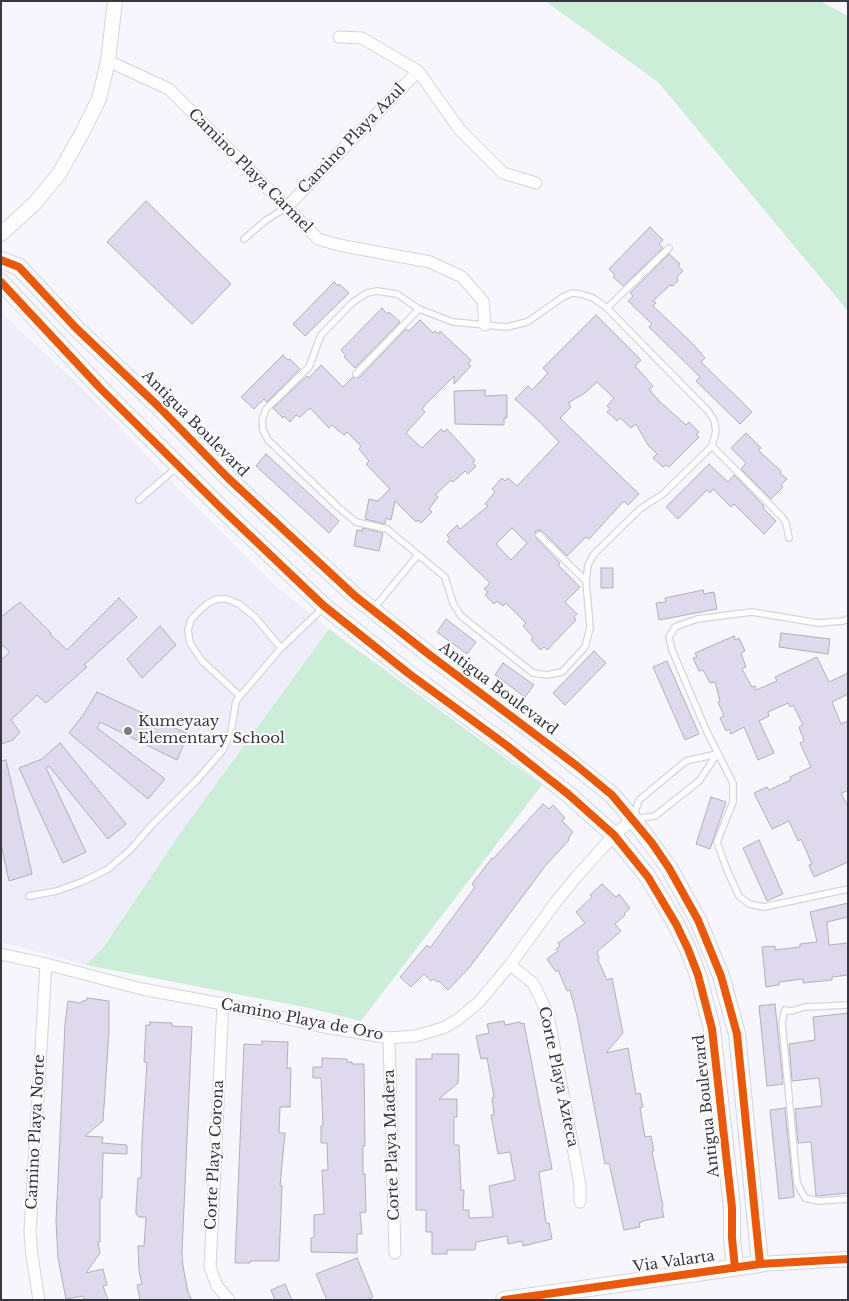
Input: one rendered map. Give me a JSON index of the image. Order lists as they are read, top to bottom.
{
  "streets": {
    "main road": ["Antigua Boulevard", "Via Valarta"],
    "street": [
      "Camino Playa Azul",
      "Camino Playa Carmel",
      "Camino Playa de Oro",
      "Corte Playa Azteca",
      "Camino Playa Norte",
      "Corte Playa Madera",
      "Corte Playa Corona"
    ]
  },
  "crossings": [
    ["Camino Playa Azul", "Camino Playa Carmel"],
    ["Antigua Boulevard", "Camino Playa de Oro"],
    ["Antigua Boulevard", "Via Valarta"],
    ["Camino Playa de Oro", "Corte Playa Azteca"],
    ["Camino Playa de Oro", "Camino Playa Norte"],
    ["Camino Playa de Oro", "Corte Playa Madera"],
    ["Camino Playa de Oro", "Corte Playa Corona"]
  ],
  "places": ["Kumeyaay Elementary School"]
}
